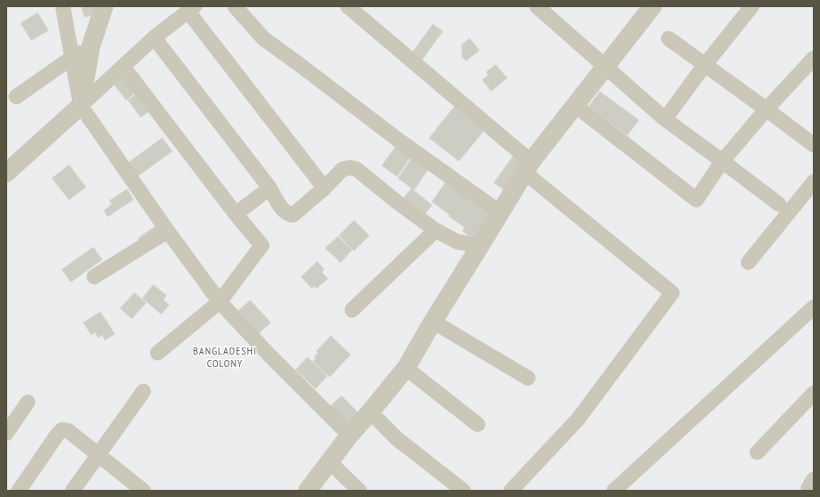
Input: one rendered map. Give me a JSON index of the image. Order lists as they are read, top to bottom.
{
  "districts": ["BANGLADESHI COLONY"]
}
